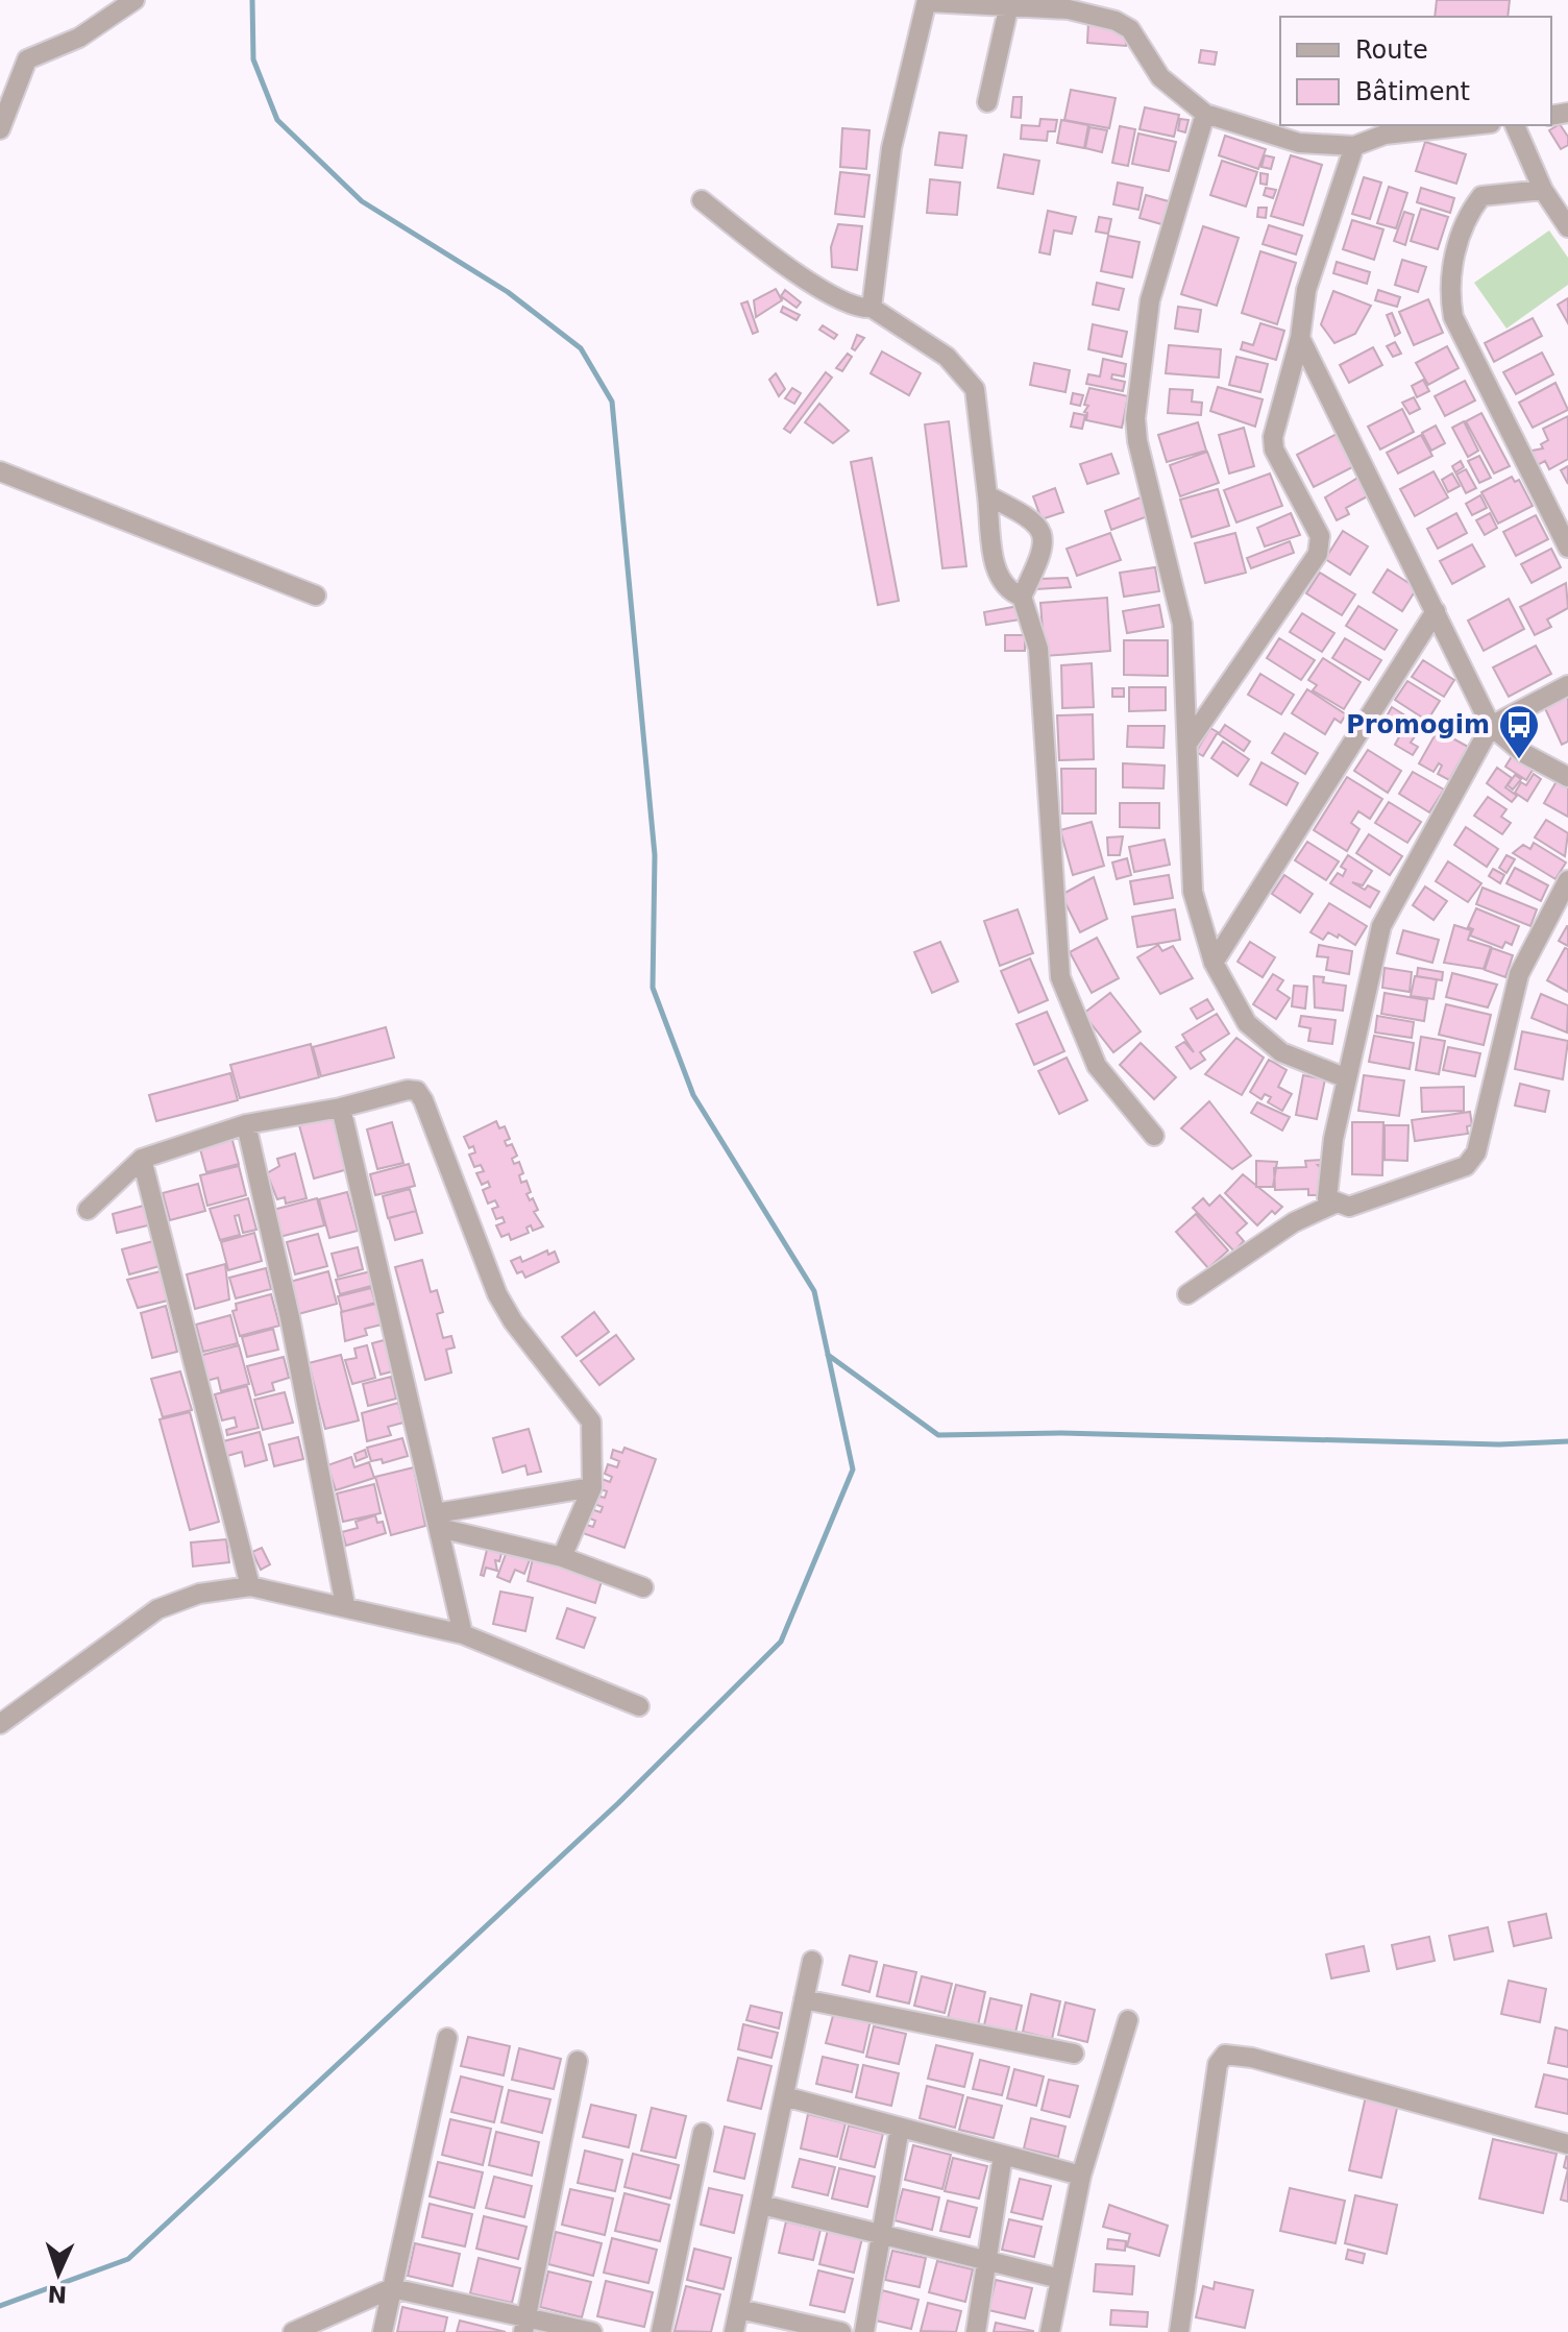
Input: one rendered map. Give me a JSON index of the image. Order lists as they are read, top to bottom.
{
  "places": {
    "bus stop": ["Promogim"]
  },
  "legend": ["Route", "Bâtiment"],
  "north": "bottom"
}
